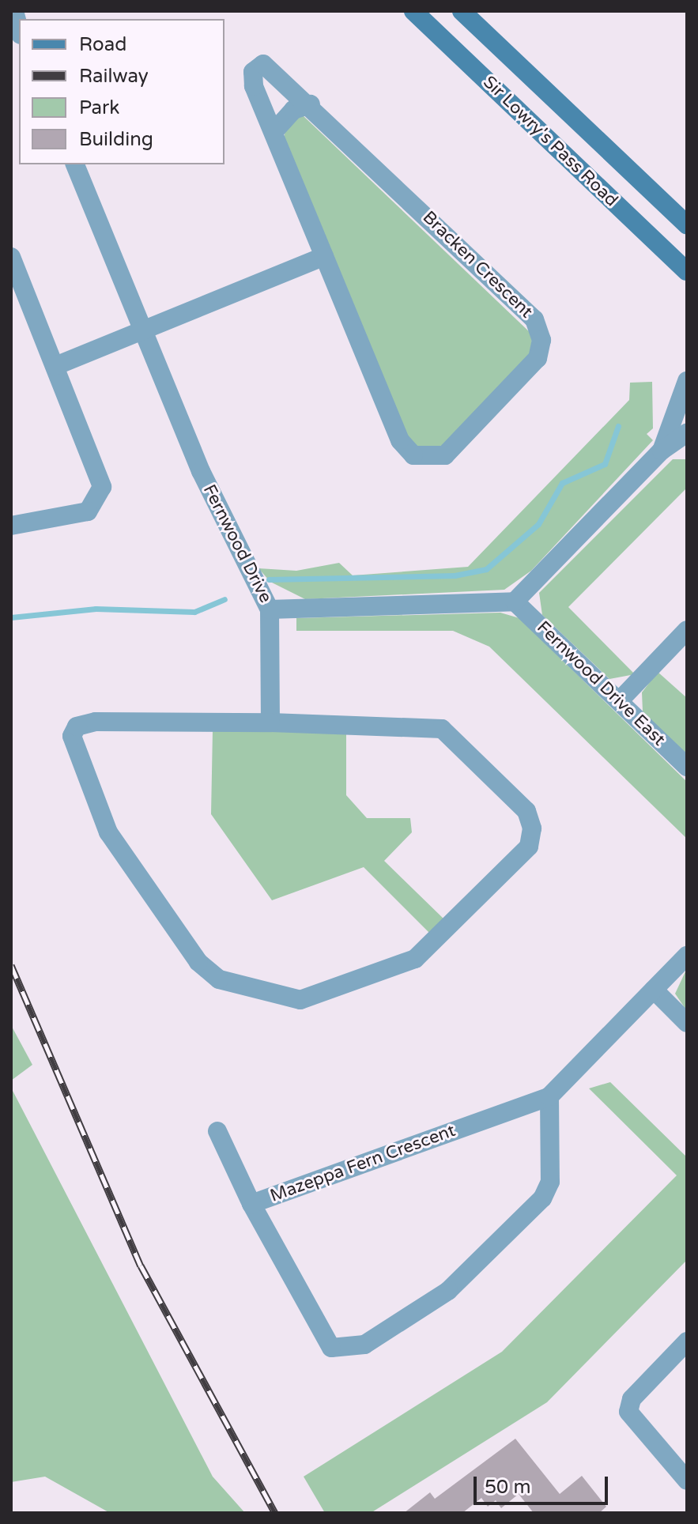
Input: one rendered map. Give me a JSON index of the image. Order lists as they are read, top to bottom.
{
  "streets": {
    "main road": ["Sir Lowry's Pass Road"],
    "street": [
      "Bracken Crescent",
      "Fernwood Drive",
      "Fernwood Drive East",
      "Mazeppa Fern Crescent"
    ]
  },
  "crossings": [
    ["Fernwood Drive", "Fernwood Drive East"]
  ],
  "legend": [
    "Road",
    "Railway",
    "Park",
    "Building"
  ],
  "scale_bar": "50 m"
}
